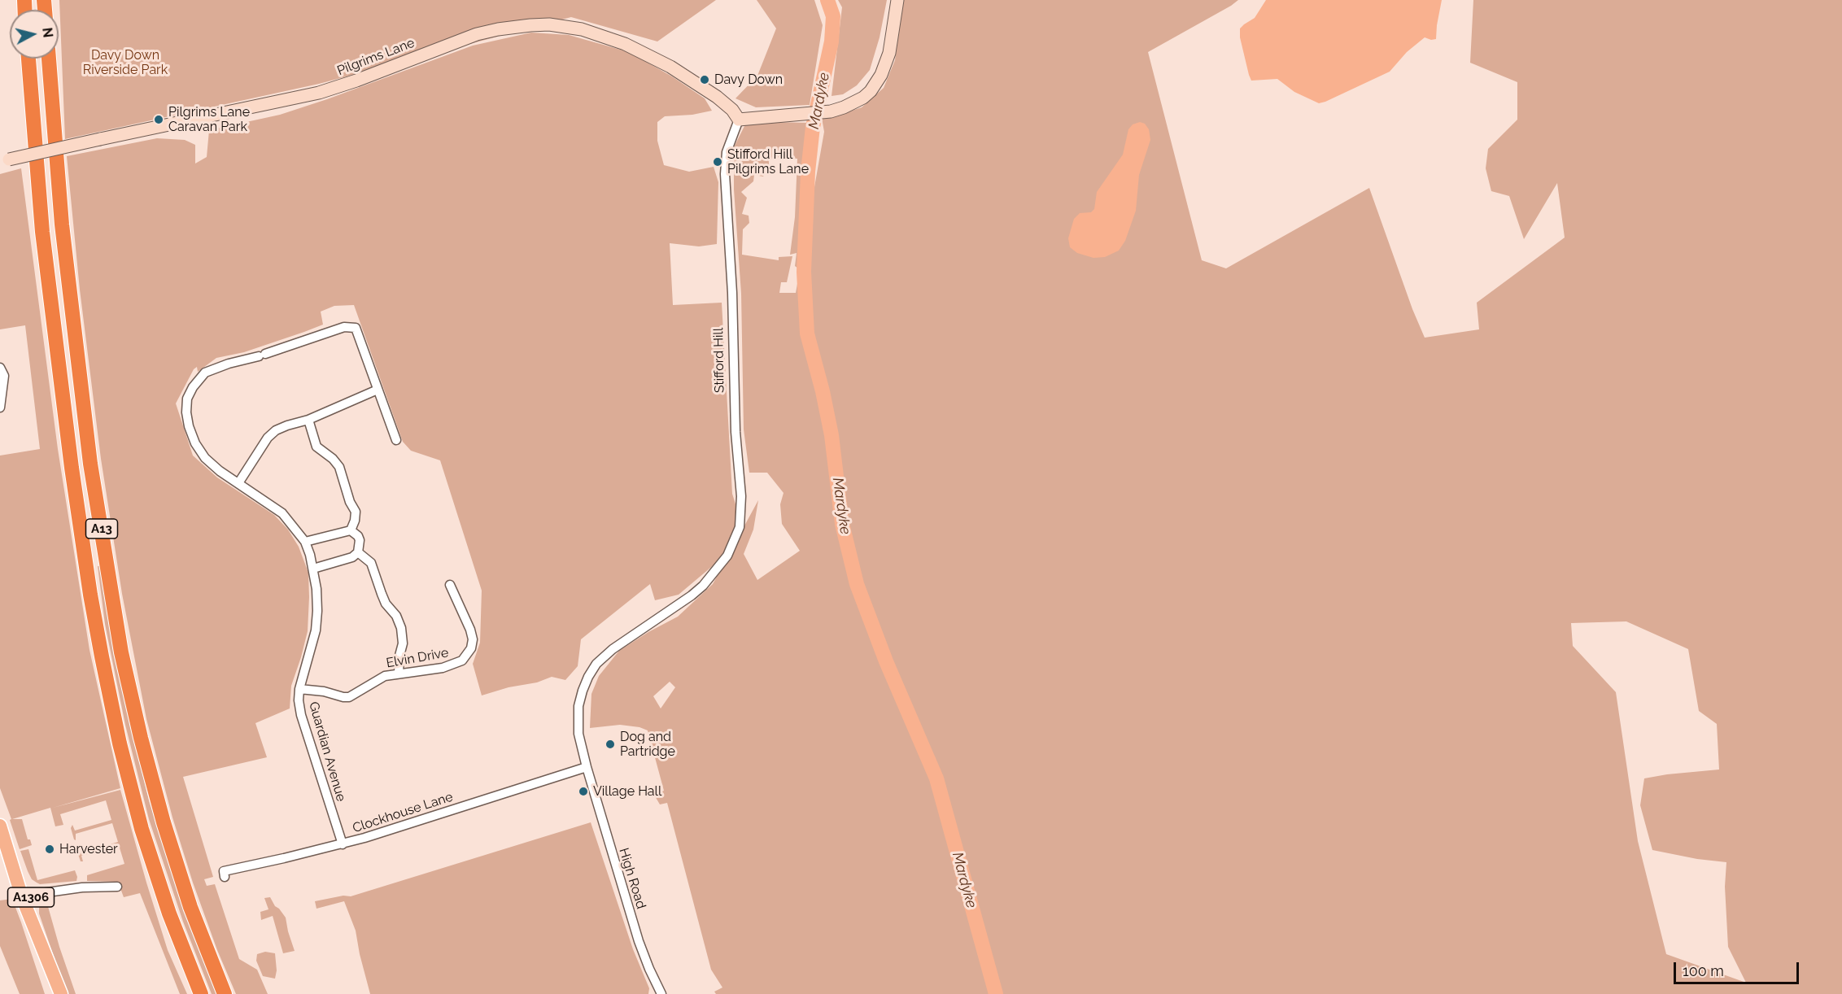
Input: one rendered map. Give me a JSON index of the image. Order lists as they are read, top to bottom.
{
  "streets": {
    "highway": ["A13"],
    "main road": ["Pilgrims Lane", "A1306"],
    "street": [
      "Stifford Hill",
      "Elvin Drive",
      "Guardian Avenue",
      "Clockhouse Lane",
      "High Road"
    ]
  },
  "crossings": [
    ["Pilgrims Lane", "Stifford Hill"],
    ["Stifford Hill", "Clockhouse Lane"],
    ["Stifford Hill", "High Road"],
    ["Elvin Drive", "Guardian Avenue"],
    ["Guardian Avenue", "Clockhouse Lane"],
    ["Clockhouse Lane", "High Road"]
  ],
  "water": ["Mardyke"],
  "parks": ["Davy Down Riverside Park"],
  "places": [
    "Davy Down",
    "Pilgrims Lane Caravan Park",
    "Stifford Hill Pilgrims Lane",
    "Dog and Partridge",
    "Village Hall",
    "Harvester"
  ],
  "scale_bar": "100 m",
  "north": "right"
}
